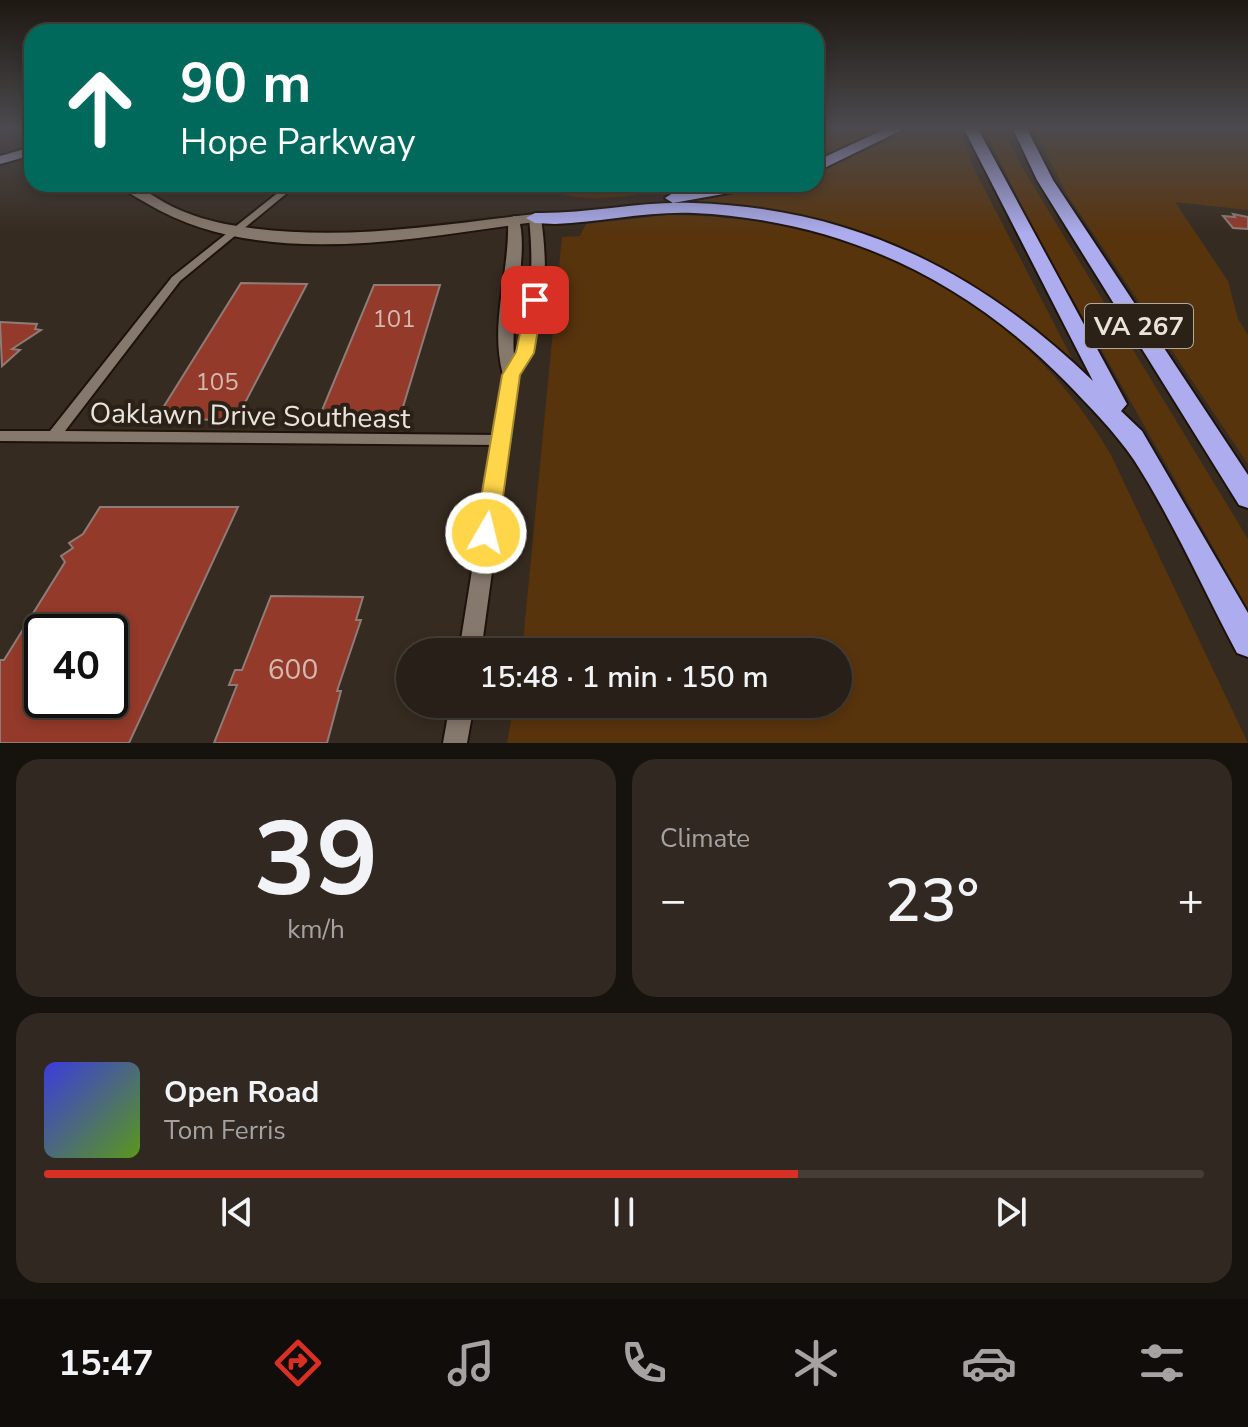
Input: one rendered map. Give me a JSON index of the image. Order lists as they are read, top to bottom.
{
  "streets": {
    "highway": ["VA 267"],
    "street": ["Oaklawn Drive Southeast"]
  },
  "house_numbers": ["101", "105", "600"],
  "page": {
    "turn": ["90 m", "Hope Parkway"],
    "limit": "40",
    "trip": "15:48 · 1 min · 150 m",
    "tile": [
      ["39", "km/h"],
      "Climate"
    ],
    "heat": ["−", "23°", "+"],
    "song": ["Open Road", "Tom Ferris"],
    "tabs": "15:47"
  }
}
